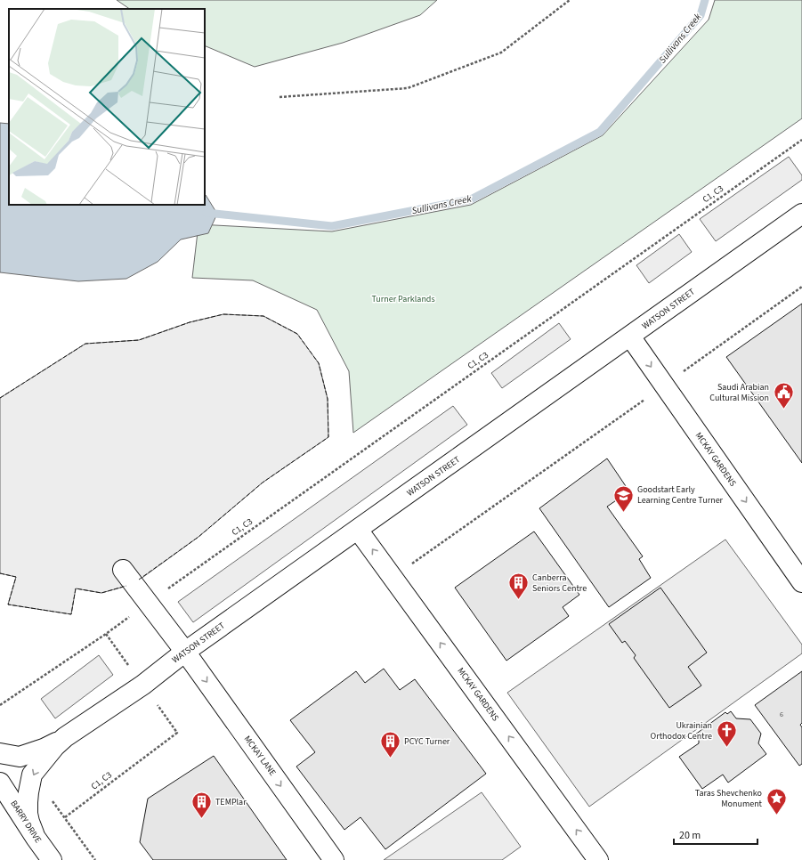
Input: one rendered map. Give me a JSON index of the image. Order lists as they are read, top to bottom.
{
  "streets": {
    "street": [
      "WATSON STREET",
      "MCKAY GARDENS",
      "MCKAY LANE",
      "BARRY DRIVE"
    ],
    "path": ["C1, C3"]
  },
  "crossings": [
    ["WATSON STREET", "MCKAY GARDENS"],
    ["WATSON STREET", "MCKAY LANE"],
    ["WATSON STREET", "BARRY DRIVE"]
  ],
  "one_way": ["MCKAY LANE"],
  "water": ["Sullivans Creek"],
  "parks": ["Turner Parklands"],
  "places": {
    "public building": ["Saudi Arabian Cultural Mission"],
    "school or university": ["Goodstart Early Learning Centre Turner"],
    "building": ["Canberra Seniors Centre", "PCYC Turner", "TEMPlar"],
    "church": ["Ukrainian Orthodox Centre"],
    "place": ["Taras Shevchenko Monument"]
  },
  "house_numbers": ["6"],
  "scale_bar": "20 m"
}
